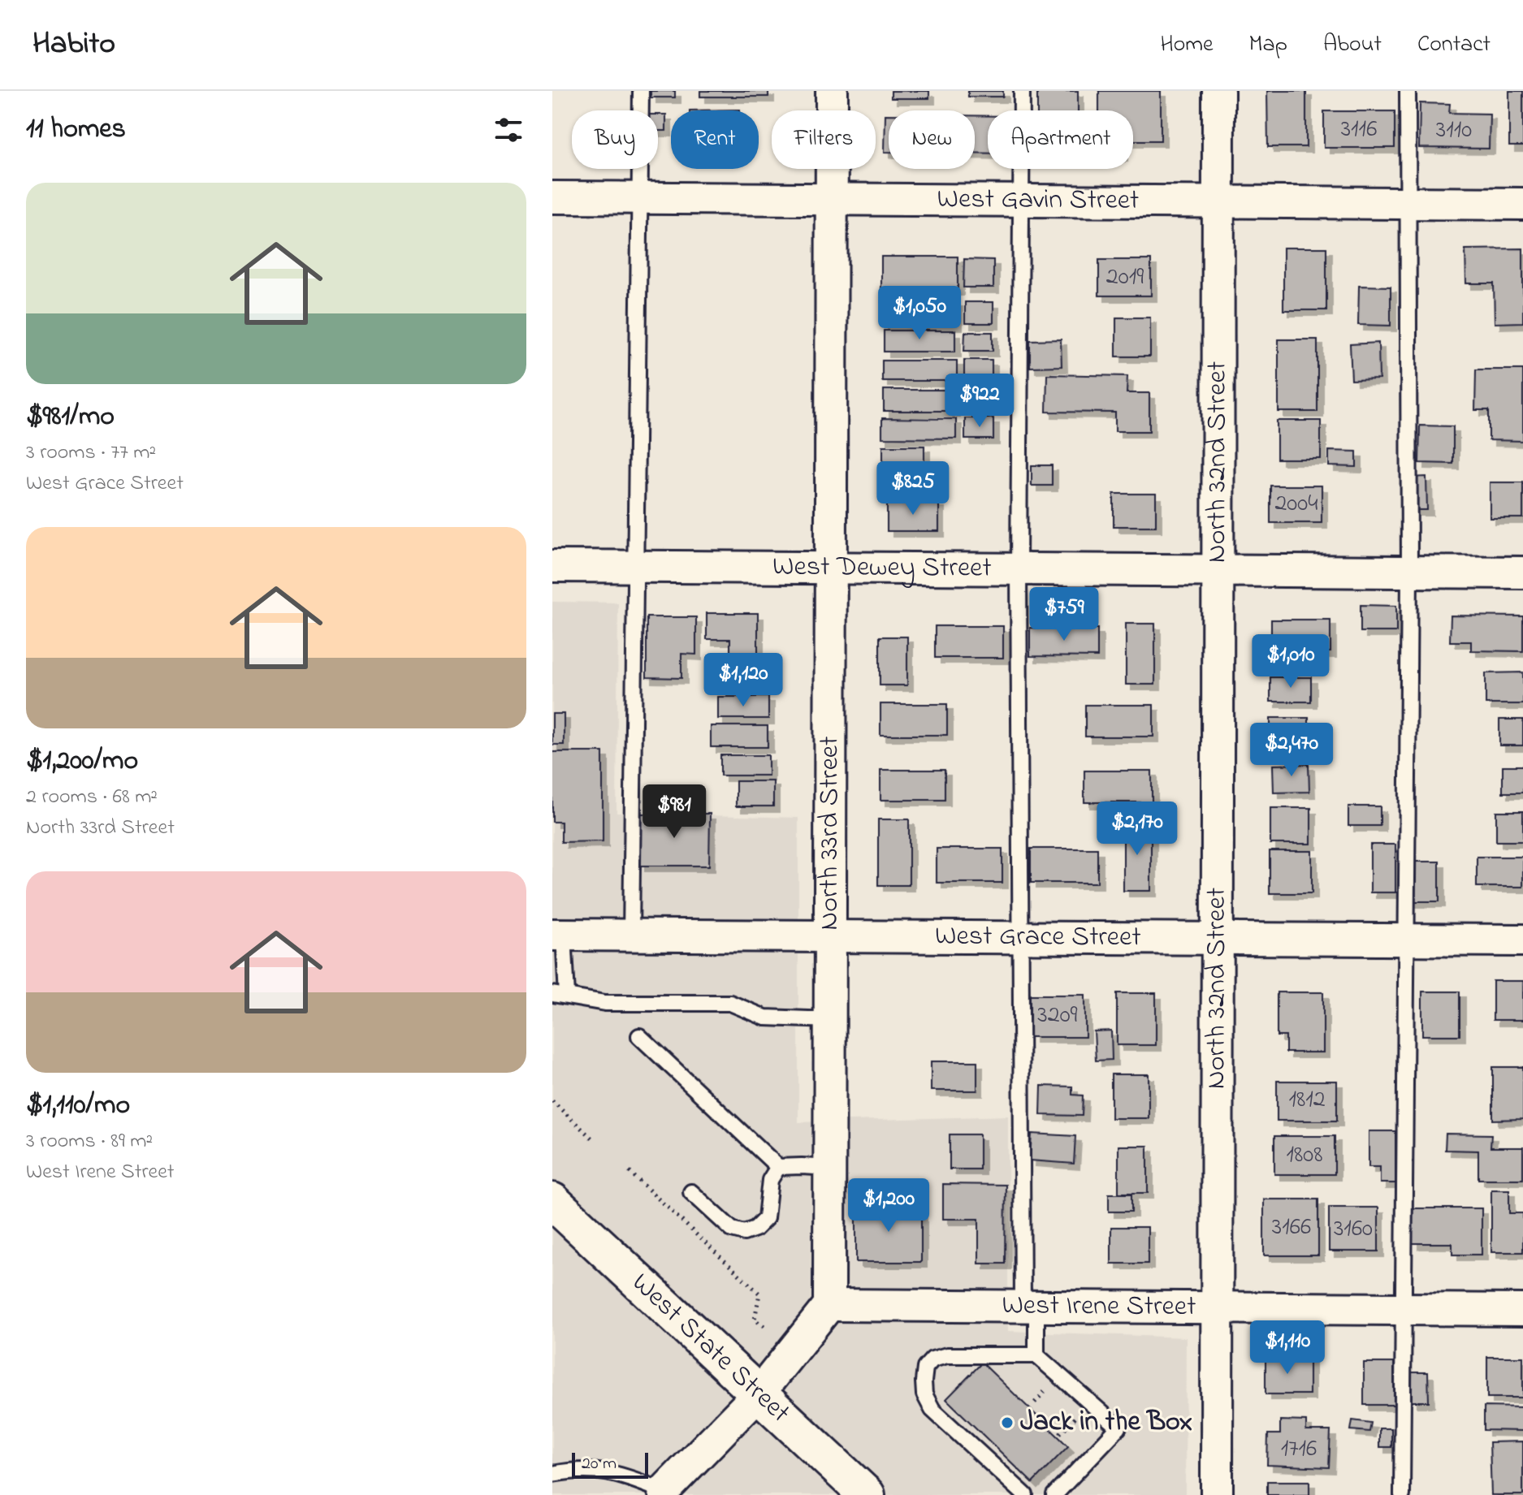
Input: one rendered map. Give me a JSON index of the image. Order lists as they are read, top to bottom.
{
  "streets": {
    "main road": ["West State Street"],
    "street": [
      "West Gavin Street",
      "North 32nd Street",
      "West Dewey Street",
      "North 33rd Street",
      "West Grace Street",
      "West Irene Street"
    ]
  },
  "crossings": [
    ["West Gavin Street", "North 32nd Street"],
    ["West Gavin Street", "North 33rd Street"],
    ["North 32nd Street", "West Dewey Street"],
    ["North 32nd Street", "West Grace Street"],
    ["North 32nd Street", "West Irene Street"],
    ["West Dewey Street", "North 33rd Street"],
    ["North 33rd Street", "West Grace Street"],
    ["North 33rd Street", "West Irene Street"]
  ],
  "places": ["Jack in the Box"],
  "house_numbers": [
    "3116",
    "3110",
    "2019",
    "2004",
    "3209",
    "1812",
    "1808",
    "3166",
    "3160",
    "1716"
  ],
  "scale_bar": "20 m",
  "page": {
    "header": "Habito",
    "nav": [
      "Home",
      "Map",
      "About",
      "Contact"
    ],
    "heading": "11 homes",
    "chip": [
      "Buy",
      "Rent",
      "Filters",
      "New",
      "Apartment"
    ],
    "list": [
      {
        "name": "$981/mo",
        "note": "3 rooms · 77 m² · West Grace Street"
      },
      {
        "name": "$1,200/mo",
        "note": "2 rooms · 68 m² · North 33rd Street"
      },
      {
        "name": "$1,110/mo",
        "note": "3 rooms · 89 m² · West Irene Street"
      }
    ],
    "price": [
      "$1,050",
      "$922",
      "$825",
      "$759",
      "$1,010",
      "$1,120",
      "$2,470",
      "$981",
      "$2,170",
      "$1,200",
      "$1,110"
    ],
    "scale": "20 m"
  }
}
